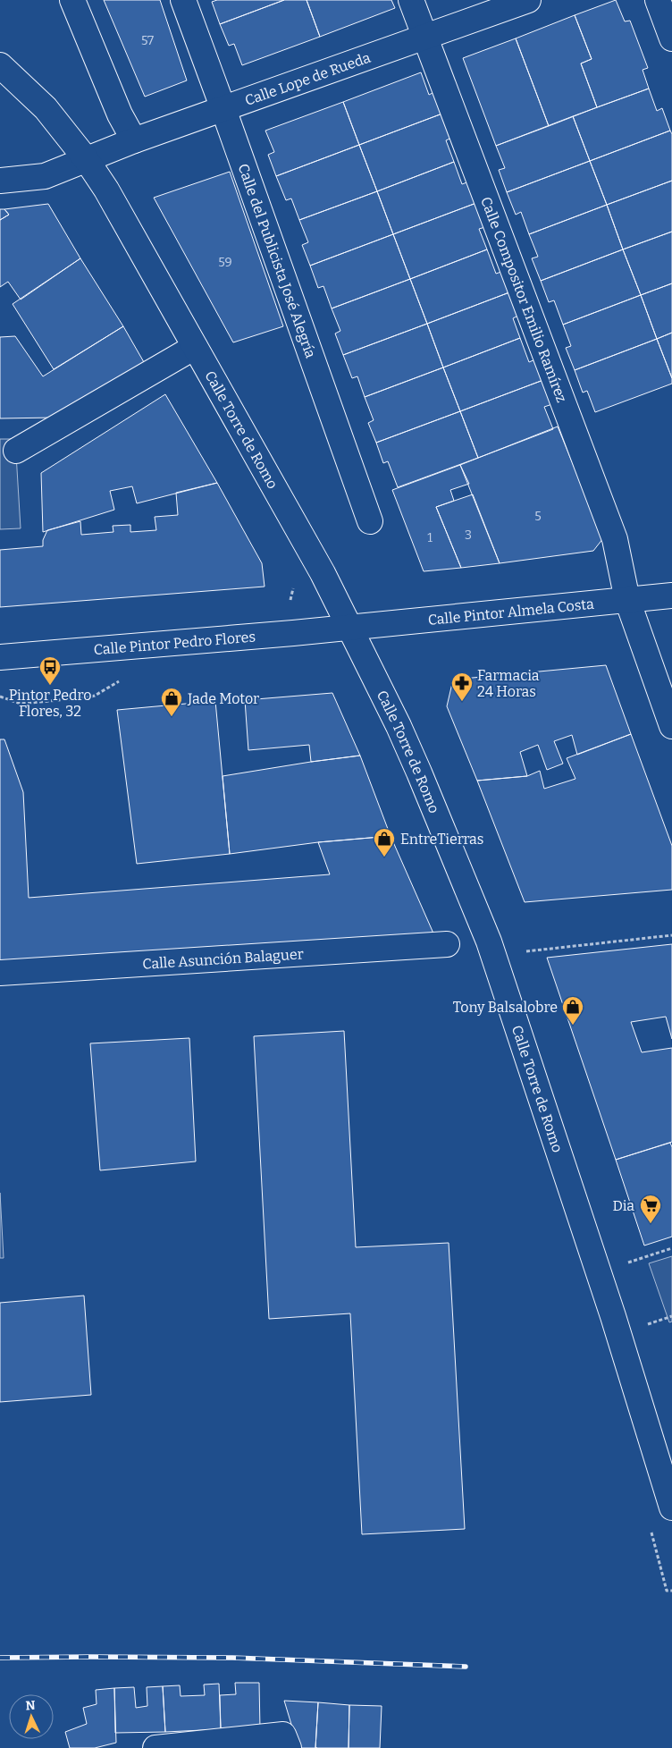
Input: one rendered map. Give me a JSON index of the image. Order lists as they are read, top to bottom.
{
  "streets": {
    "street": [
      "Calle Lope de Rueda",
      "Calle del Publicista José Alegría",
      "Calle Compositor Emilio Ramírez",
      "Calle Torre de Romo",
      "Calle Pintor Almela Costa",
      "Calle Pintor Pedro Flores",
      "Calle Asunción Balaguer"
    ]
  },
  "crossings": [
    ["Calle Lope de Rueda", "Calle del Publicista José Alegría"],
    ["Calle Lope de Rueda", "Calle Compositor Emilio Ramírez"],
    ["Calle Lope de Rueda", "Calle Torre de Romo"],
    ["Calle Compositor Emilio Ramírez", "Calle Pintor Almela Costa"],
    ["Calle Torre de Romo", "Calle Pintor Almela Costa"],
    ["Calle Torre de Romo", "Calle Pintor Pedro Flores"],
    ["Calle Pintor Almela Costa", "Calle Pintor Pedro Flores"]
  ],
  "places": {
    "bus stop": ["Pintor Pedro Flores, 32"],
    "pharmacy": ["Farmacia 24 Horas"],
    "shop": ["Jade Motor", "EntreTierras", "Tony Balsalobre"],
    "supermarket": ["Dia"]
  },
  "house_numbers": [
    "57",
    "59",
    "5",
    "3",
    "1"
  ],
  "north": "top"
}
